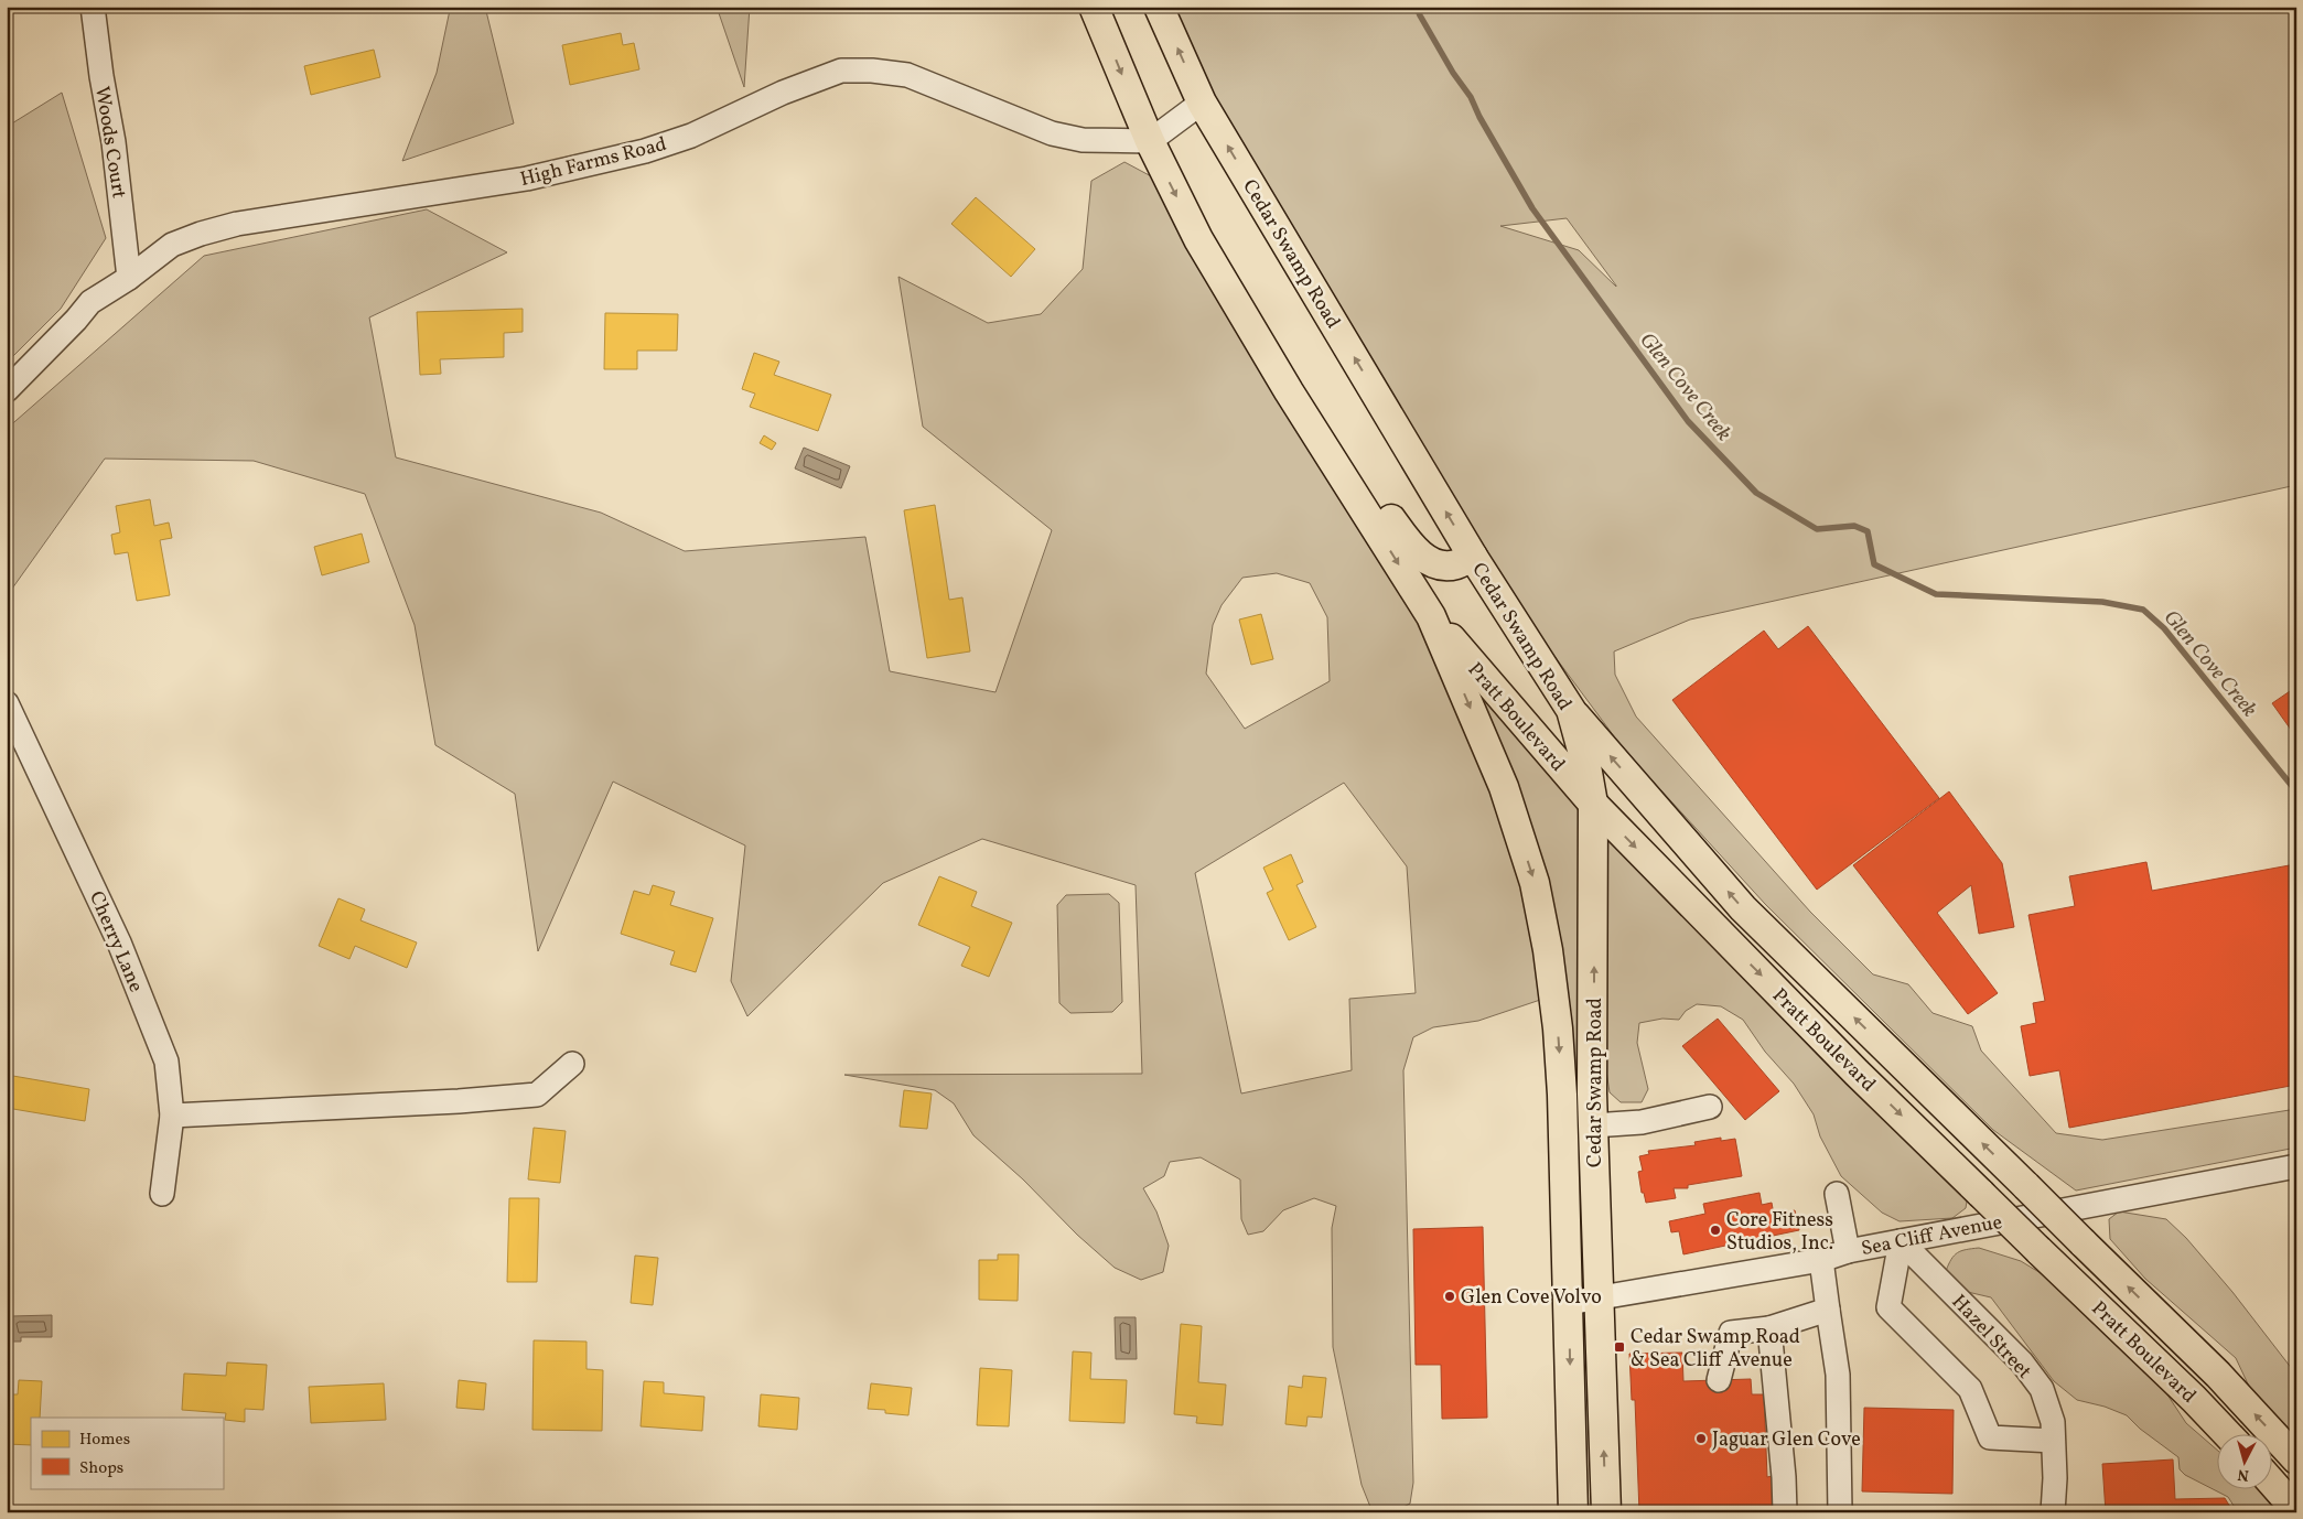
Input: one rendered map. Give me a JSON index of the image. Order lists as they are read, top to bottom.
{
  "streets": {
    "main road": ["Cedar Swamp Road", "Pratt Boulevard"],
    "street": [
      "Woods Court",
      "High Farms Road",
      "Cherry Lane",
      "Sea Cliff Avenue",
      "Hazel Street"
    ]
  },
  "crossings": [
    ["Woods Court", "High Farms Road"],
    ["High Farms Road", "Cedar Swamp Road"],
    ["Cedar Swamp Road", "Pratt Boulevard"],
    ["Cedar Swamp Road", "Sea Cliff Avenue"],
    ["Sea Cliff Avenue", "Hazel Street"]
  ],
  "water": ["Glen Cove Creek"],
  "places": {
    "other": ["Core Fitness Studios, Inc.", "Glen Cove Volvo", "Jaguar Glen Cove"],
    "transit": ["Cedar Swamp Road & Sea Cliff Avenue"]
  },
  "legend": ["Homes", "Shops"],
  "north": "bottom"
}
